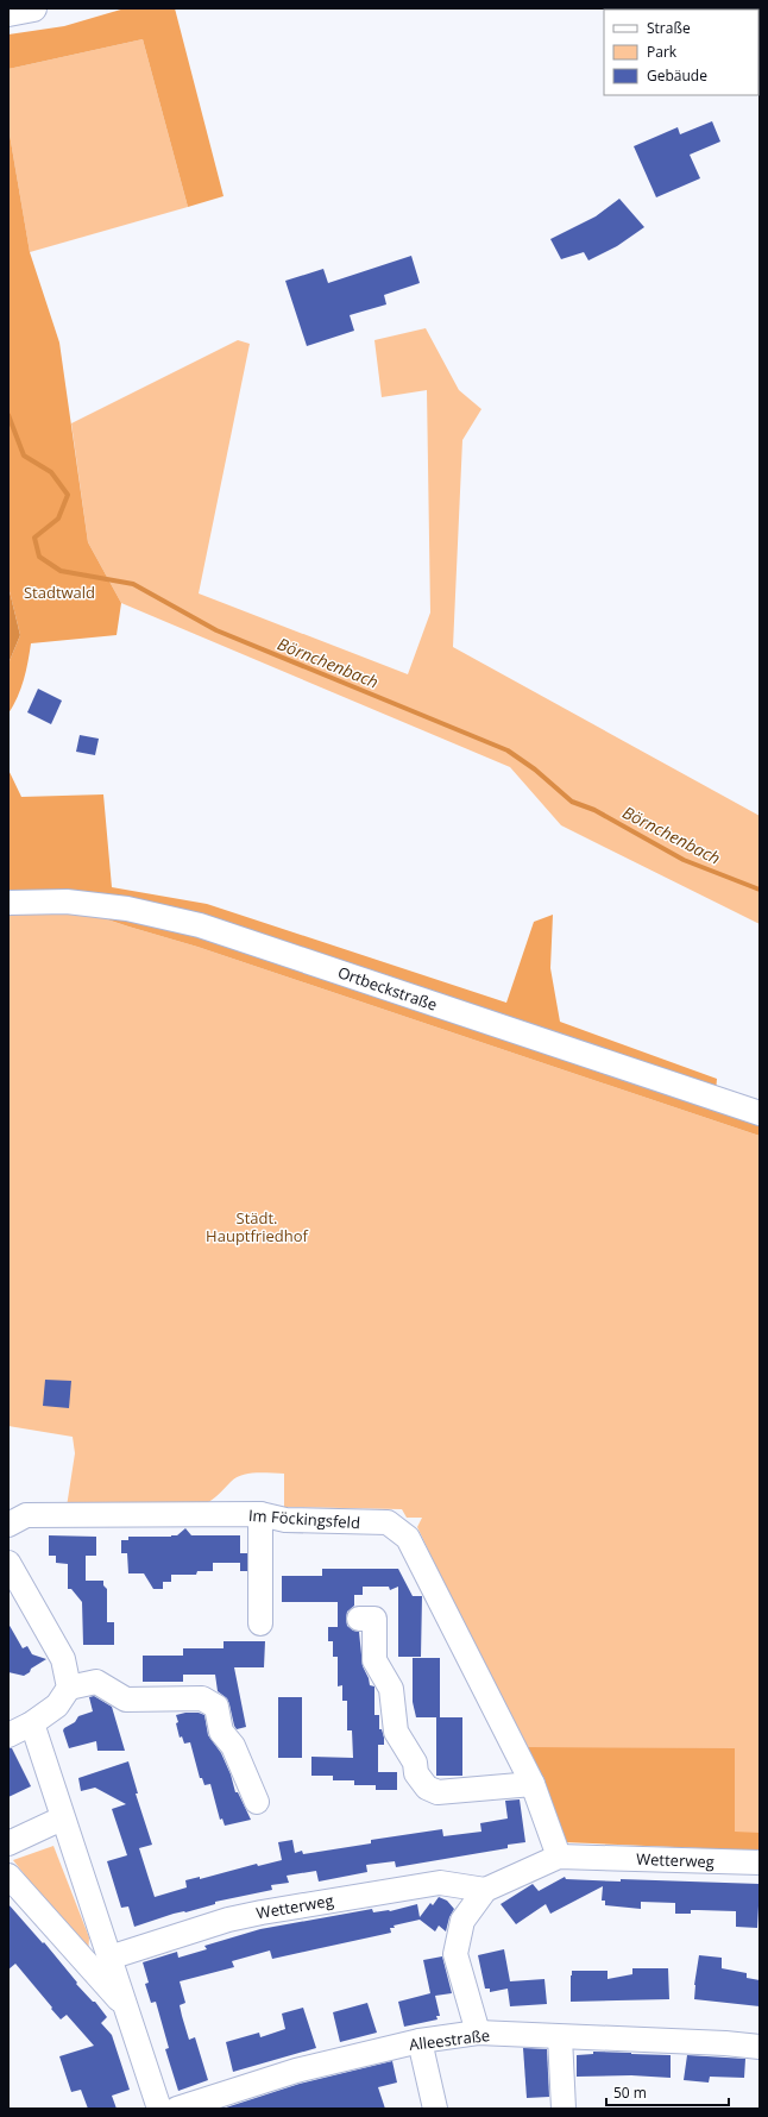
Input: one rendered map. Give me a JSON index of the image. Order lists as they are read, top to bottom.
{
  "streets": {
    "street": [
      "Ortbeckstraße",
      "Im Föckingsfeld",
      "Wetterweg",
      "Alleestraße"
    ]
  },
  "crossings": [
    ["Im Föckingsfeld", "Wetterweg"],
    ["Wetterweg", "Alleestraße"]
  ],
  "water": ["Börnchenbach"],
  "parks": ["Stadtwald", "Städt. Hauptfriedhof"],
  "legend": ["Straße", "Park", "Gebäude"],
  "scale_bar": "50 m"
}
